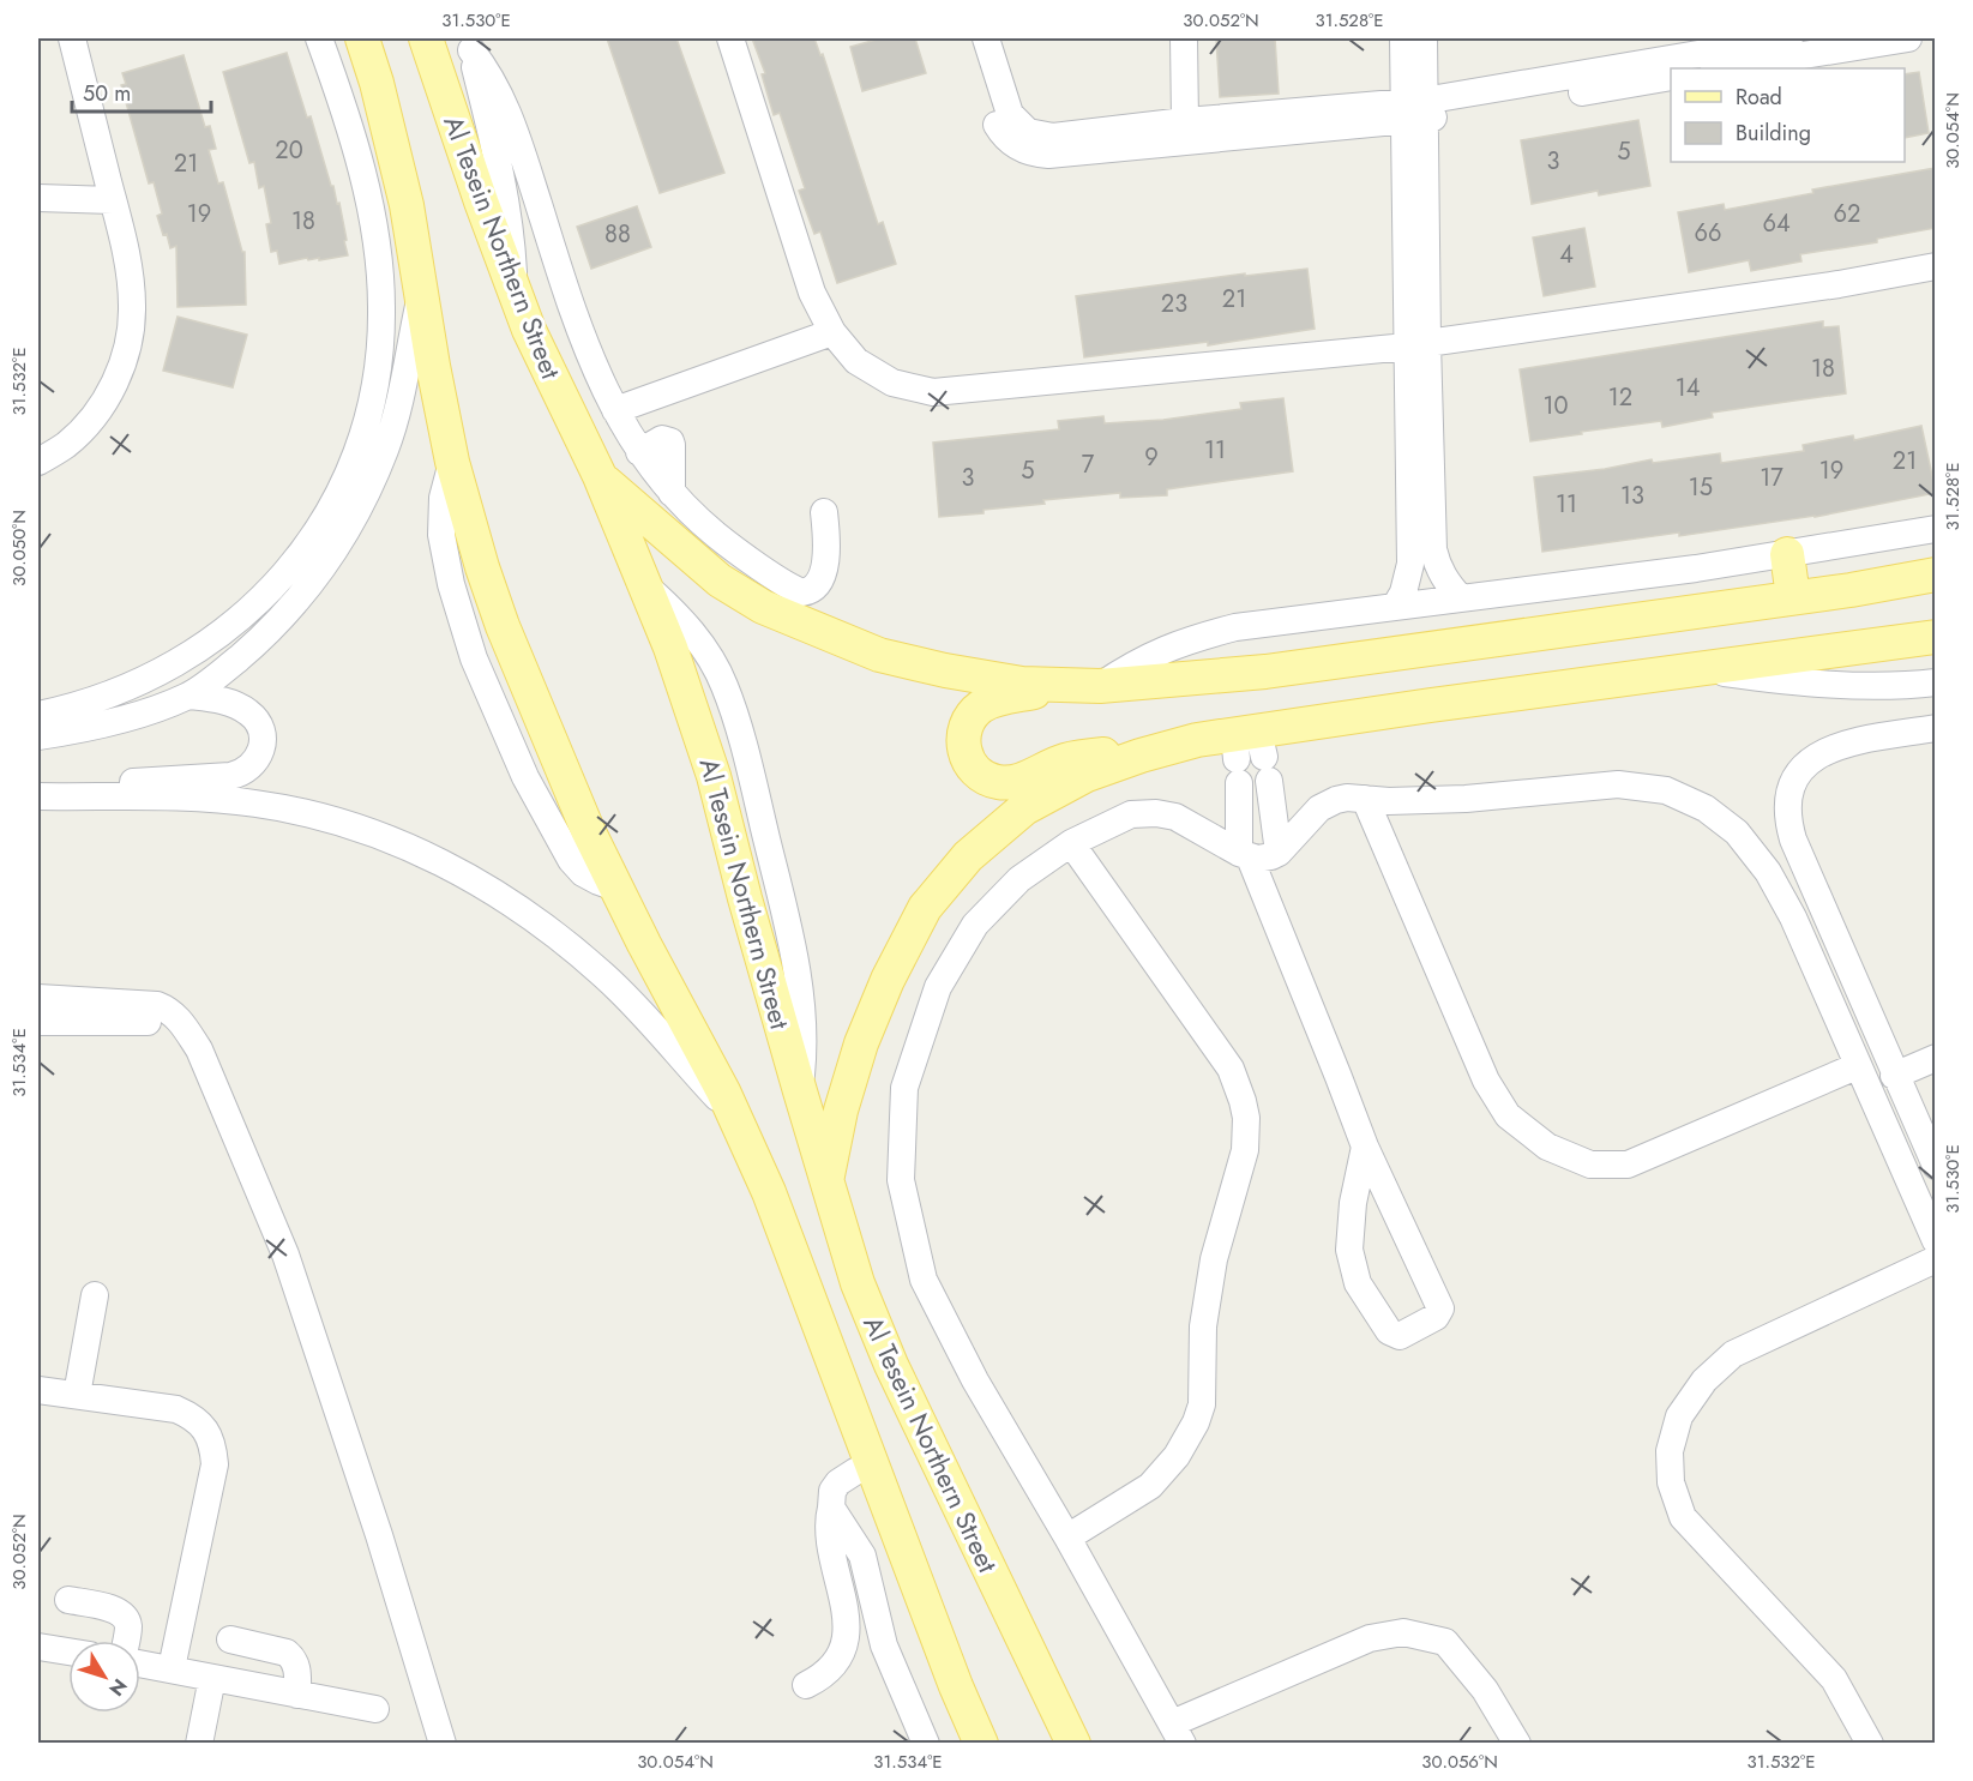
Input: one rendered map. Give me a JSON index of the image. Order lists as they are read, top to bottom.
{
  "streets": {
    "main road": ["Al Tesein Northern Street"]
  },
  "house_numbers": [
    "20",
    "5",
    "3",
    "21",
    "19",
    "62",
    "18",
    "64",
    "66",
    "88",
    "4",
    "21",
    "23",
    "18",
    "14",
    "12",
    "10",
    "11",
    "9",
    "21",
    "7",
    "5",
    "19",
    "3",
    "17",
    "15",
    "13",
    "11"
  ],
  "legend": ["Road", "Building"],
  "scale_bar": "50 m",
  "north": "bottom right",
  "coordinates": [
    "31.530°E",
    "30.052°N",
    "31.528°E",
    "30.054°N",
    "31.532°E",
    "30.050°N",
    "31.534°E",
    "30.056°N"
  ]
}
